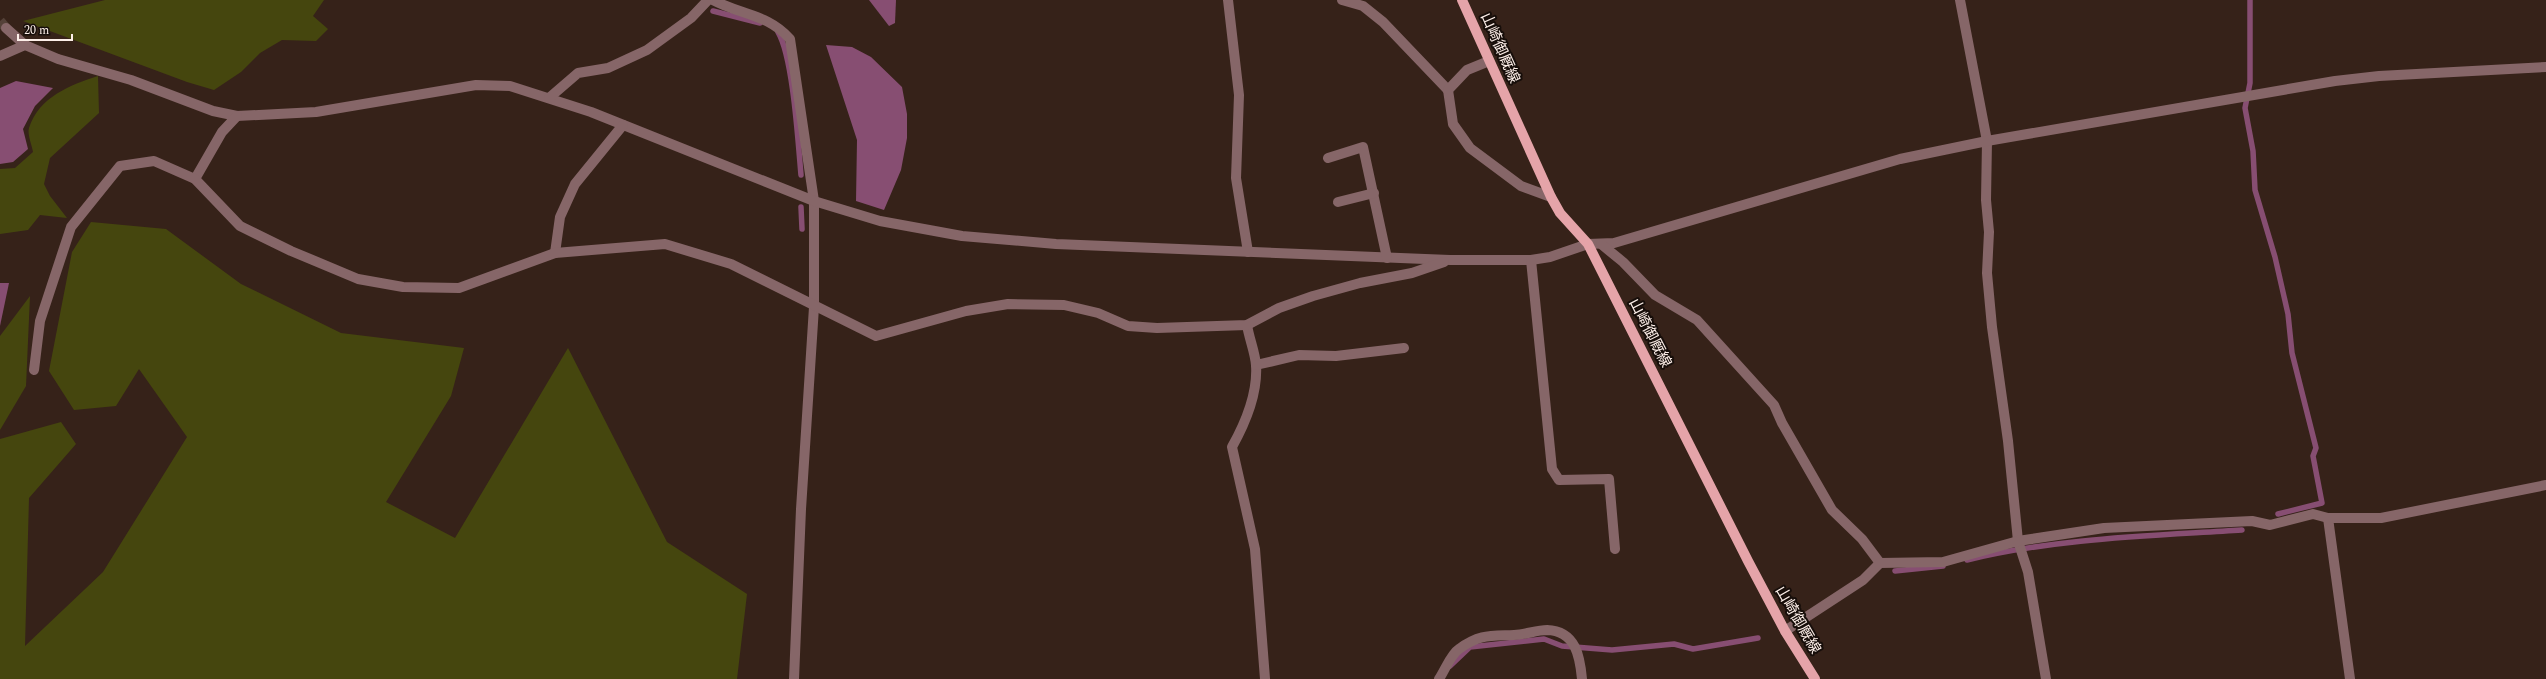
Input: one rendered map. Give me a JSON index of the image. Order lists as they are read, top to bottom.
{
  "streets": {
    "main road": ["山崎御厩線"]
  },
  "scale_bar": "20 m"
}
